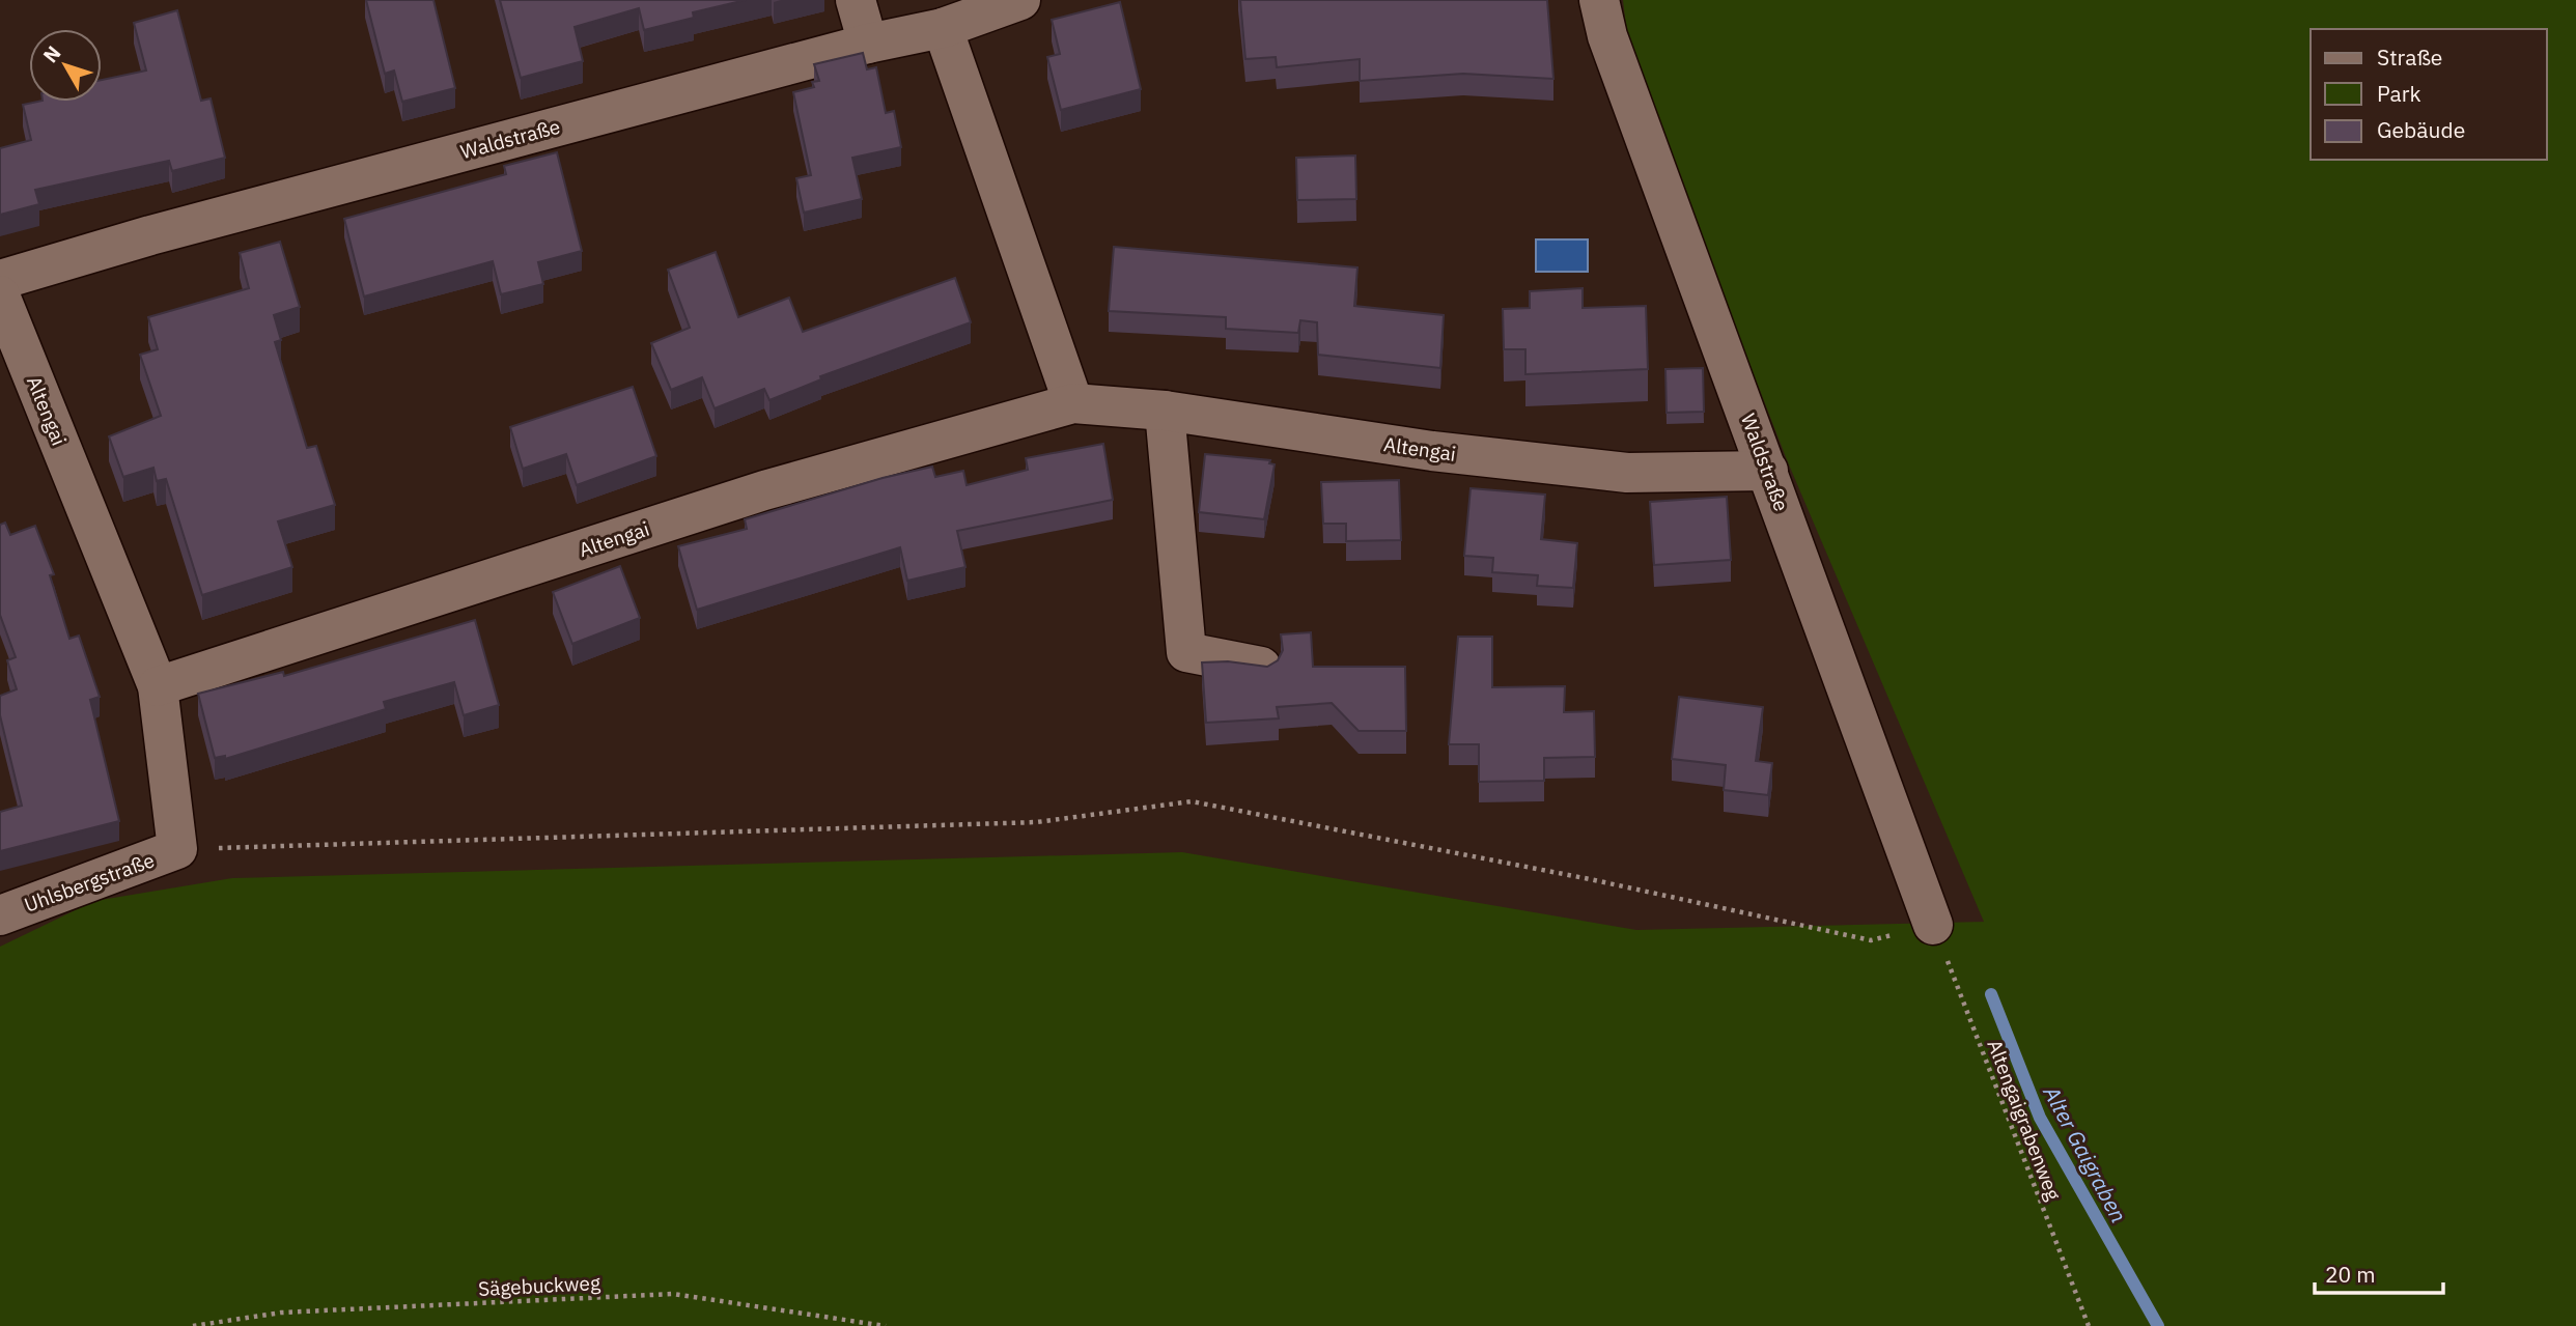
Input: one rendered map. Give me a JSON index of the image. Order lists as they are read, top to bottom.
{
  "streets": {
    "street": ["Waldstraße", "Altengai", "Uhlsbergstraße"],
    "path": ["Altengaigrabenweg", "Sägebuckweg"]
  },
  "crossings": [
    ["Waldstraße", "Altengai"],
    ["Waldstraße", "Altengaigrabenweg"],
    ["Altengai", "Uhlsbergstraße"]
  ],
  "water": ["Alter Gaigraben"],
  "legend": ["Straße", "Park", "Gebäude"],
  "scale_bar": "20 m",
  "north": "top left"
}
